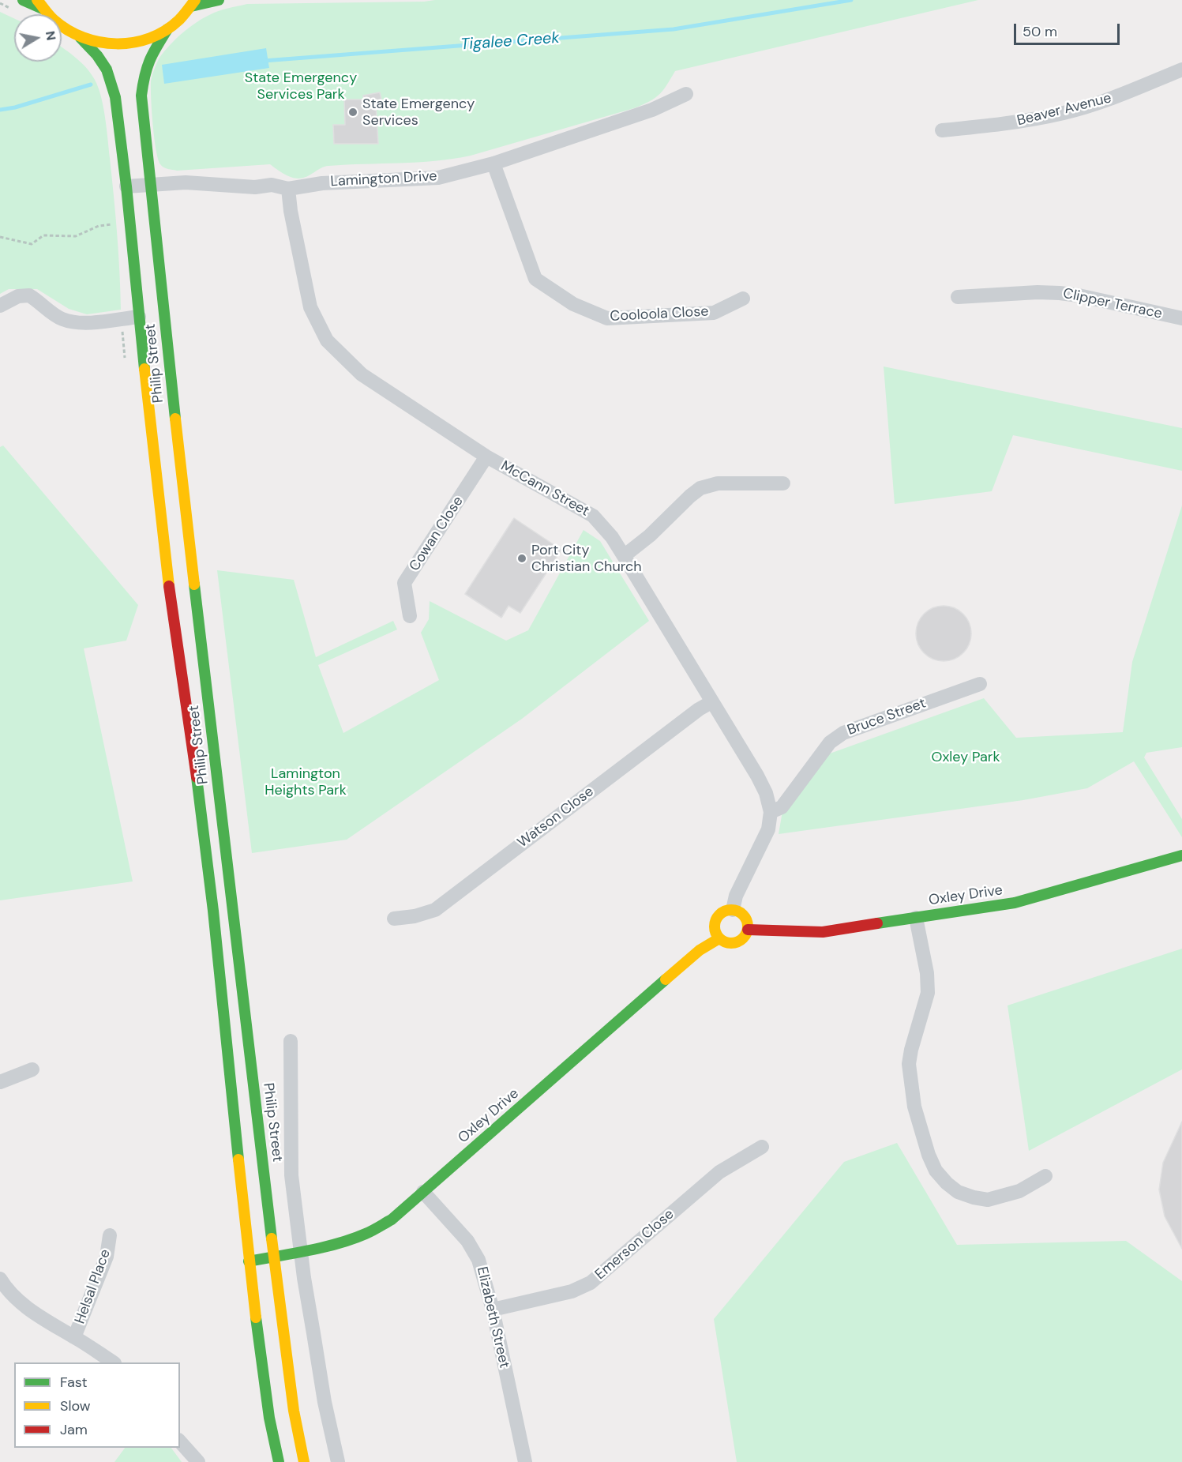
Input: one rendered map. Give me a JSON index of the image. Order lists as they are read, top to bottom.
{
  "streets": {
    "main road": ["Philip Street", "Oxley Drive"],
    "street": [
      "Beaver Avenue",
      "Lamington Drive",
      "Clipper Terrace",
      "Cooloola Close",
      "McCann Street",
      "Cowan Close",
      "Bruce Street",
      "Watson Close",
      "Emerson Close",
      "Helsal Place",
      "Elizabeth Street"
    ]
  },
  "crossings": [
    ["Lamington Drive", "Cooloola Close"],
    ["Lamington Drive", "Philip Street"],
    ["Lamington Drive", "McCann Street"],
    ["Philip Street", "Oxley Drive"],
    ["McCann Street", "Cowan Close"],
    ["McCann Street", "Bruce Street"],
    ["McCann Street", "Watson Close"],
    ["McCann Street", "Oxley Drive"],
    ["Oxley Drive", "Elizabeth Street"],
    ["Emerson Close", "Elizabeth Street"]
  ],
  "water": ["Tigalee Creek"],
  "parks": ["State Emergency Services Park", "Oxley Park", "Lamington Heights Park"],
  "places": ["State Emergency Services", "Port City Christian Church"],
  "legend": ["Fast", "Slow", "Jam"],
  "scale_bar": "50 m",
  "north": "right"
}
